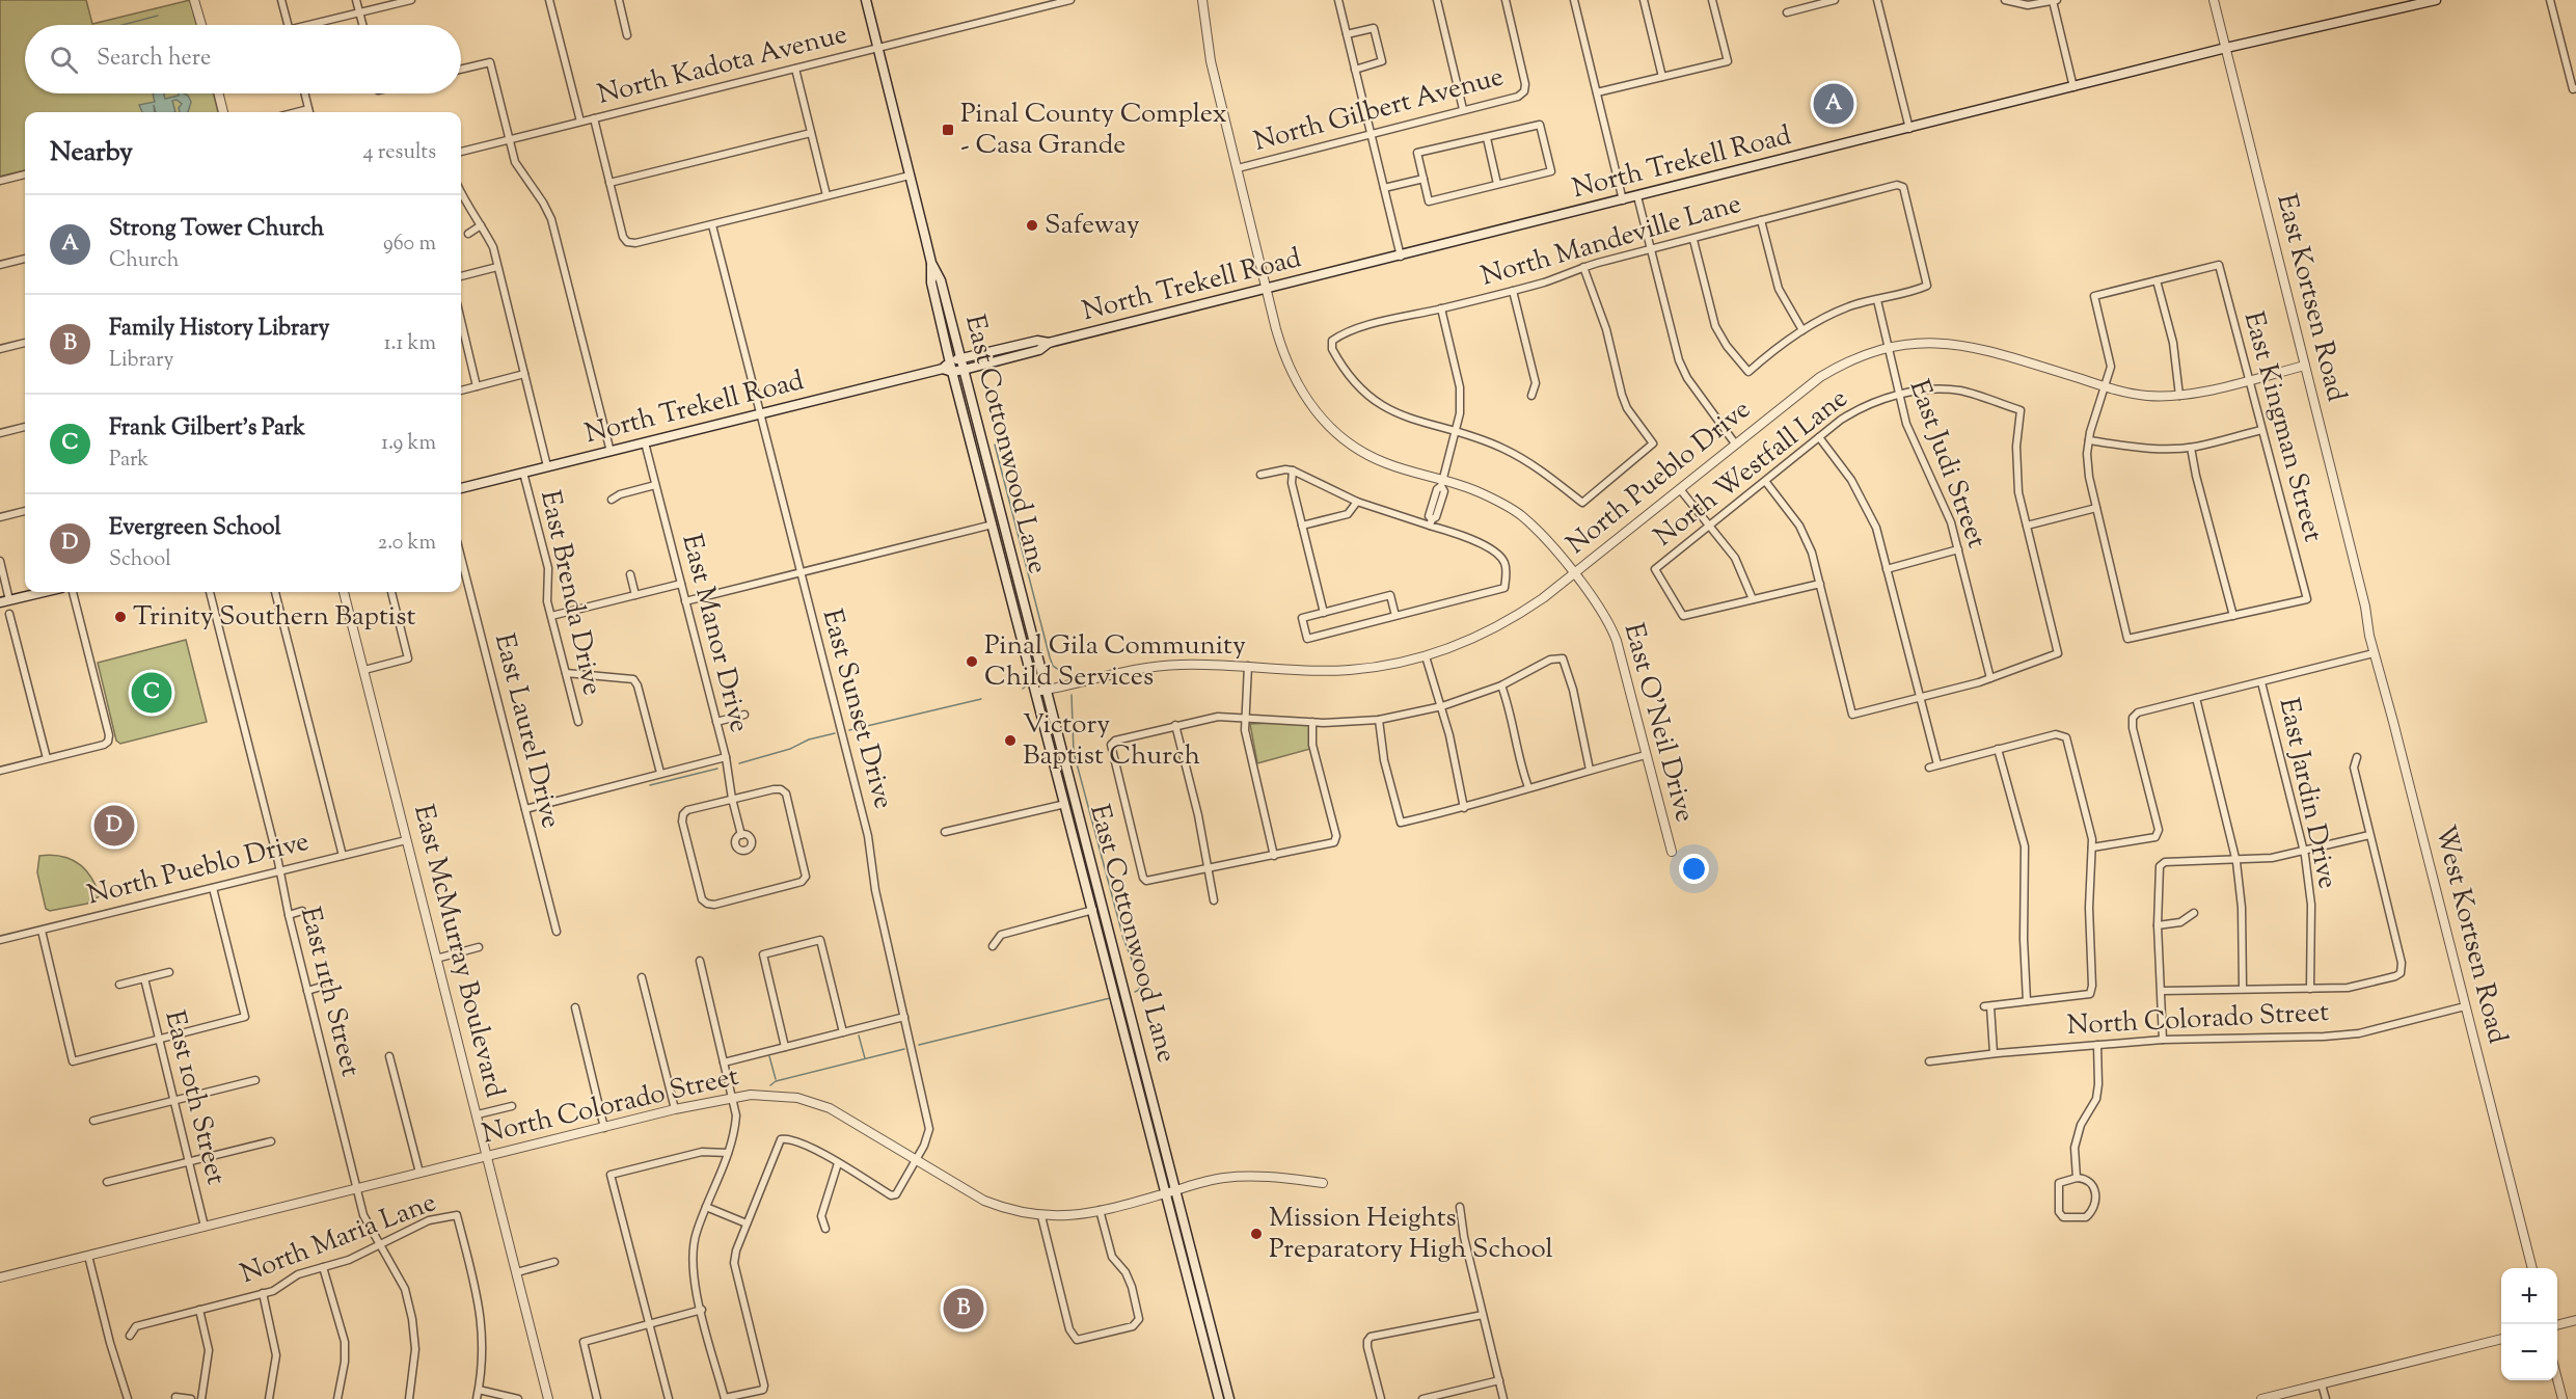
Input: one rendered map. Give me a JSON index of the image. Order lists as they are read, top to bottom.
{
  "streets": {
    "main road": ["North Trekell Road", "East Cottonwood Lane"],
    "street": [
      "North Kadota Avenue",
      "North Gilbert Avenue",
      "North Mandeville Lane",
      "East Kortsen Road",
      "East Kingman Street",
      "East Judi Street",
      "North Westfall Lane",
      "North Pueblo Drive",
      "East Brenda Drive",
      "East Manor Drive",
      "East Sunset Drive",
      "East O'Neil Drive",
      "East Laurel Drive",
      "East Jardin Drive",
      "West Kortsen Road",
      "East McMurray Boulevard",
      "East 11th Street",
      "North Colorado Street",
      "East 10th Street",
      "North Maria Lane"
    ]
  },
  "crossings": [
    ["North Kadota Avenue", "East Cottonwood Lane"],
    ["North Gilbert Avenue", "East O'Neil Drive"],
    ["North Trekell Road", "East Kortsen Road"],
    ["North Trekell Road", "East Cottonwood Lane"],
    ["North Trekell Road", "East Brenda Drive"],
    ["North Trekell Road", "East Manor Drive"],
    ["North Trekell Road", "East Sunset Drive"],
    ["North Trekell Road", "East O'Neil Drive"],
    ["North Mandeville Lane", "East Judi Street"],
    ["East Kortsen Road", "North Pueblo Drive"],
    ["East Kortsen Road", "West Kortsen Road"],
    ["East Kingman Street", "North Pueblo Drive"],
    ["East Cottonwood Lane", "North Pueblo Drive"],
    ["East Cottonwood Lane", "North Colorado Street"],
    ["East Judi Street", "North Westfall Lane"],
    ["East Judi Street", "North Pueblo Drive"],
    ["North Pueblo Drive", "East O'Neil Drive"],
    ["North Pueblo Drive", "East McMurray Boulevard"],
    ["North Pueblo Drive", "East 11th Street"],
    ["East Sunset Drive", "North Colorado Street"],
    ["West Kortsen Road", "North Colorado Street"],
    ["East McMurray Boulevard", "North Colorado Street"],
    ["East 11th Street", "North Colorado Street"],
    ["East 11th Street", "North Maria Lane"],
    ["North Colorado Street", "East 10th Street"]
  ],
  "places": {
    "transit": ["Pinal County Complex - Casa Grande"],
    "other": [
      "Safeway",
      "Trinity Southern Baptist",
      "Pinal Gila Community Child Services",
      "Victory Baptist Church",
      "Mission Heights Preparatory High School"
    ]
  },
  "page": {
    "search": "Search here",
    "pins": [
      "A",
      "C",
      "D",
      "B"
    ],
    "heading": ["Nearby", "4 results"],
    "list": [
      {
        "mark": "A",
        "name": "Strong Tower Church",
        "note": "Church",
        "value": "960 m"
      },
      {
        "mark": "B",
        "name": "Family History Library",
        "note": "Library",
        "value": "1.1 km"
      },
      {
        "mark": "C",
        "name": "Frank Gilbert's Park",
        "note": "Park",
        "value": "1.9 km"
      },
      {
        "mark": "D",
        "name": "Evergreen School",
        "note": "School",
        "value": "2.0 km"
      }
    ],
    "map_buttons": ["+", "−"]
  }
}
